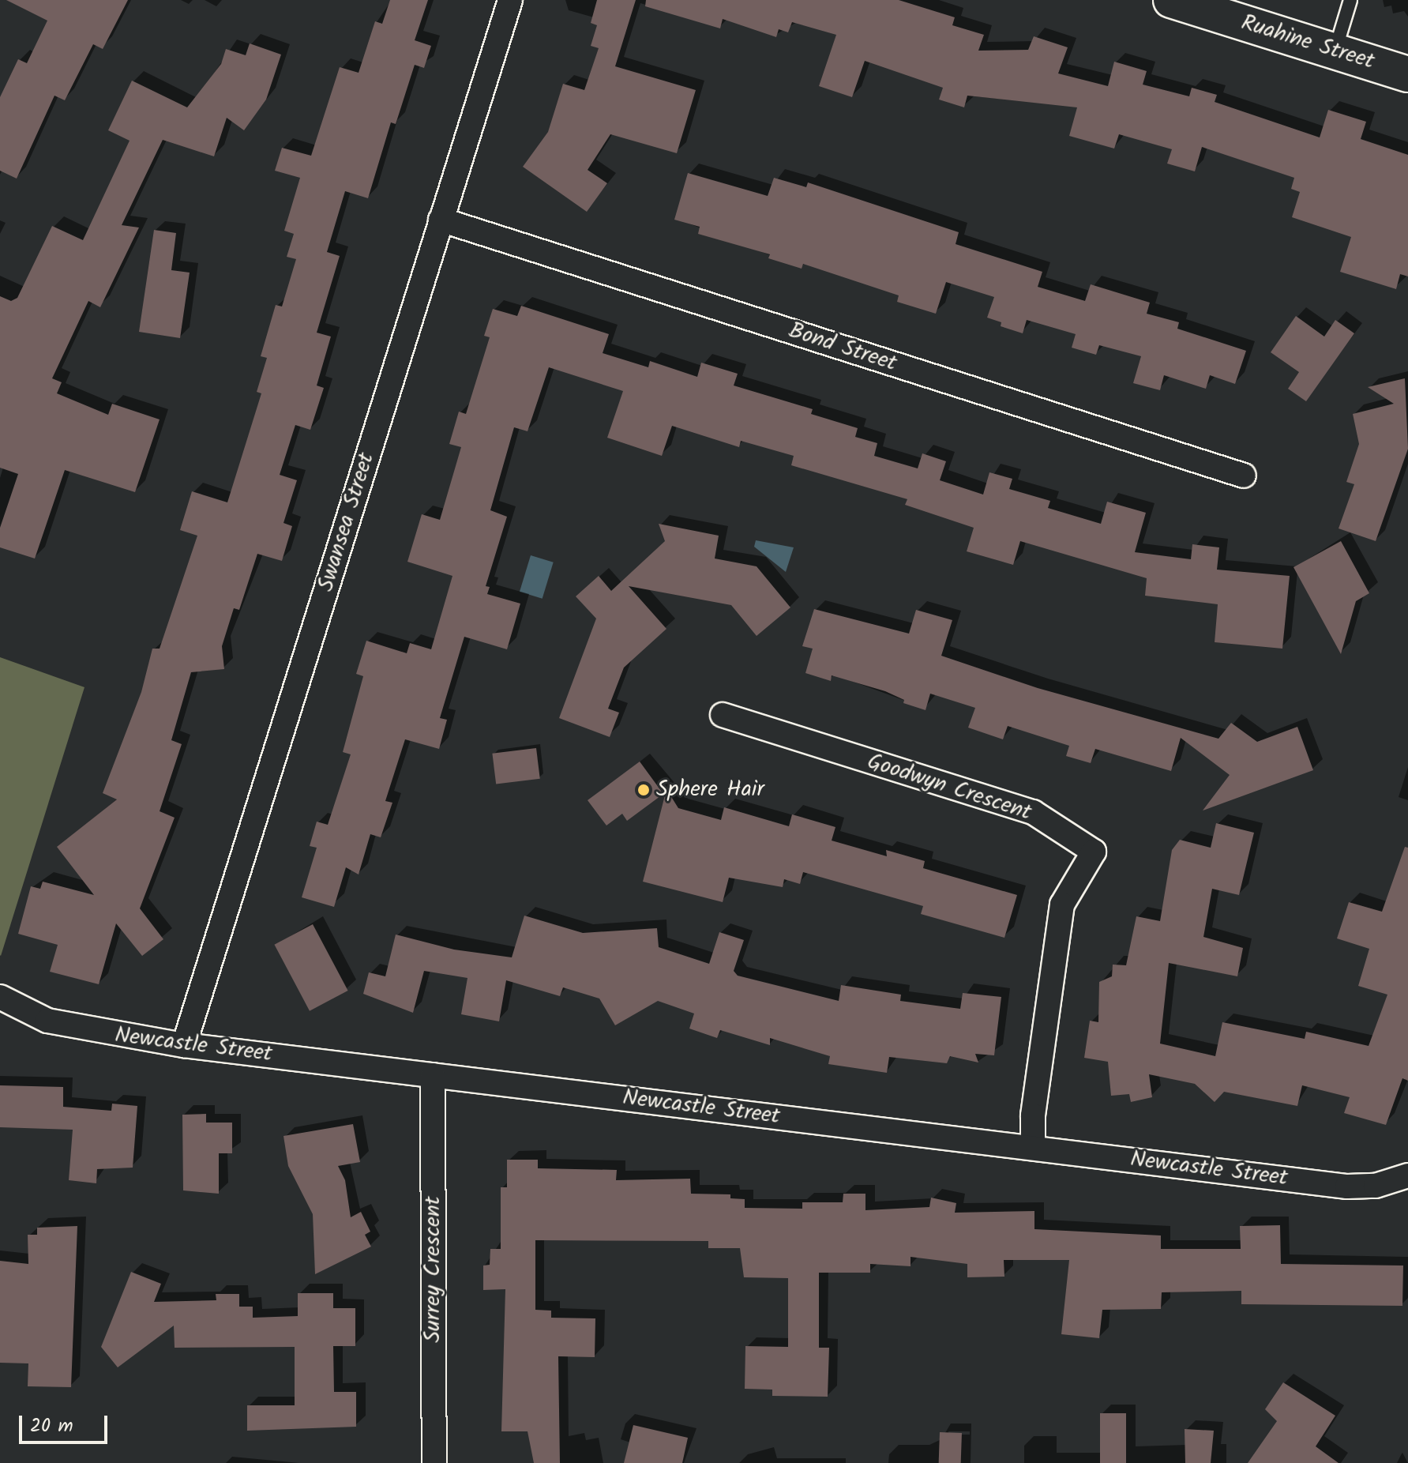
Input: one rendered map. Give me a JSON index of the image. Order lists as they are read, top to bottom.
{
  "streets": {
    "street": [
      "Ruahine Street",
      "Bond Street",
      "Swansea Street",
      "Goodwyn Crescent",
      "Newcastle Street",
      "Surrey Crescent"
    ]
  },
  "crossings": [
    ["Bond Street", "Swansea Street"],
    ["Swansea Street", "Newcastle Street"],
    ["Goodwyn Crescent", "Newcastle Street"],
    ["Newcastle Street", "Surrey Crescent"]
  ],
  "places": ["Sphere Hair"],
  "scale_bar": "20 m"
}
